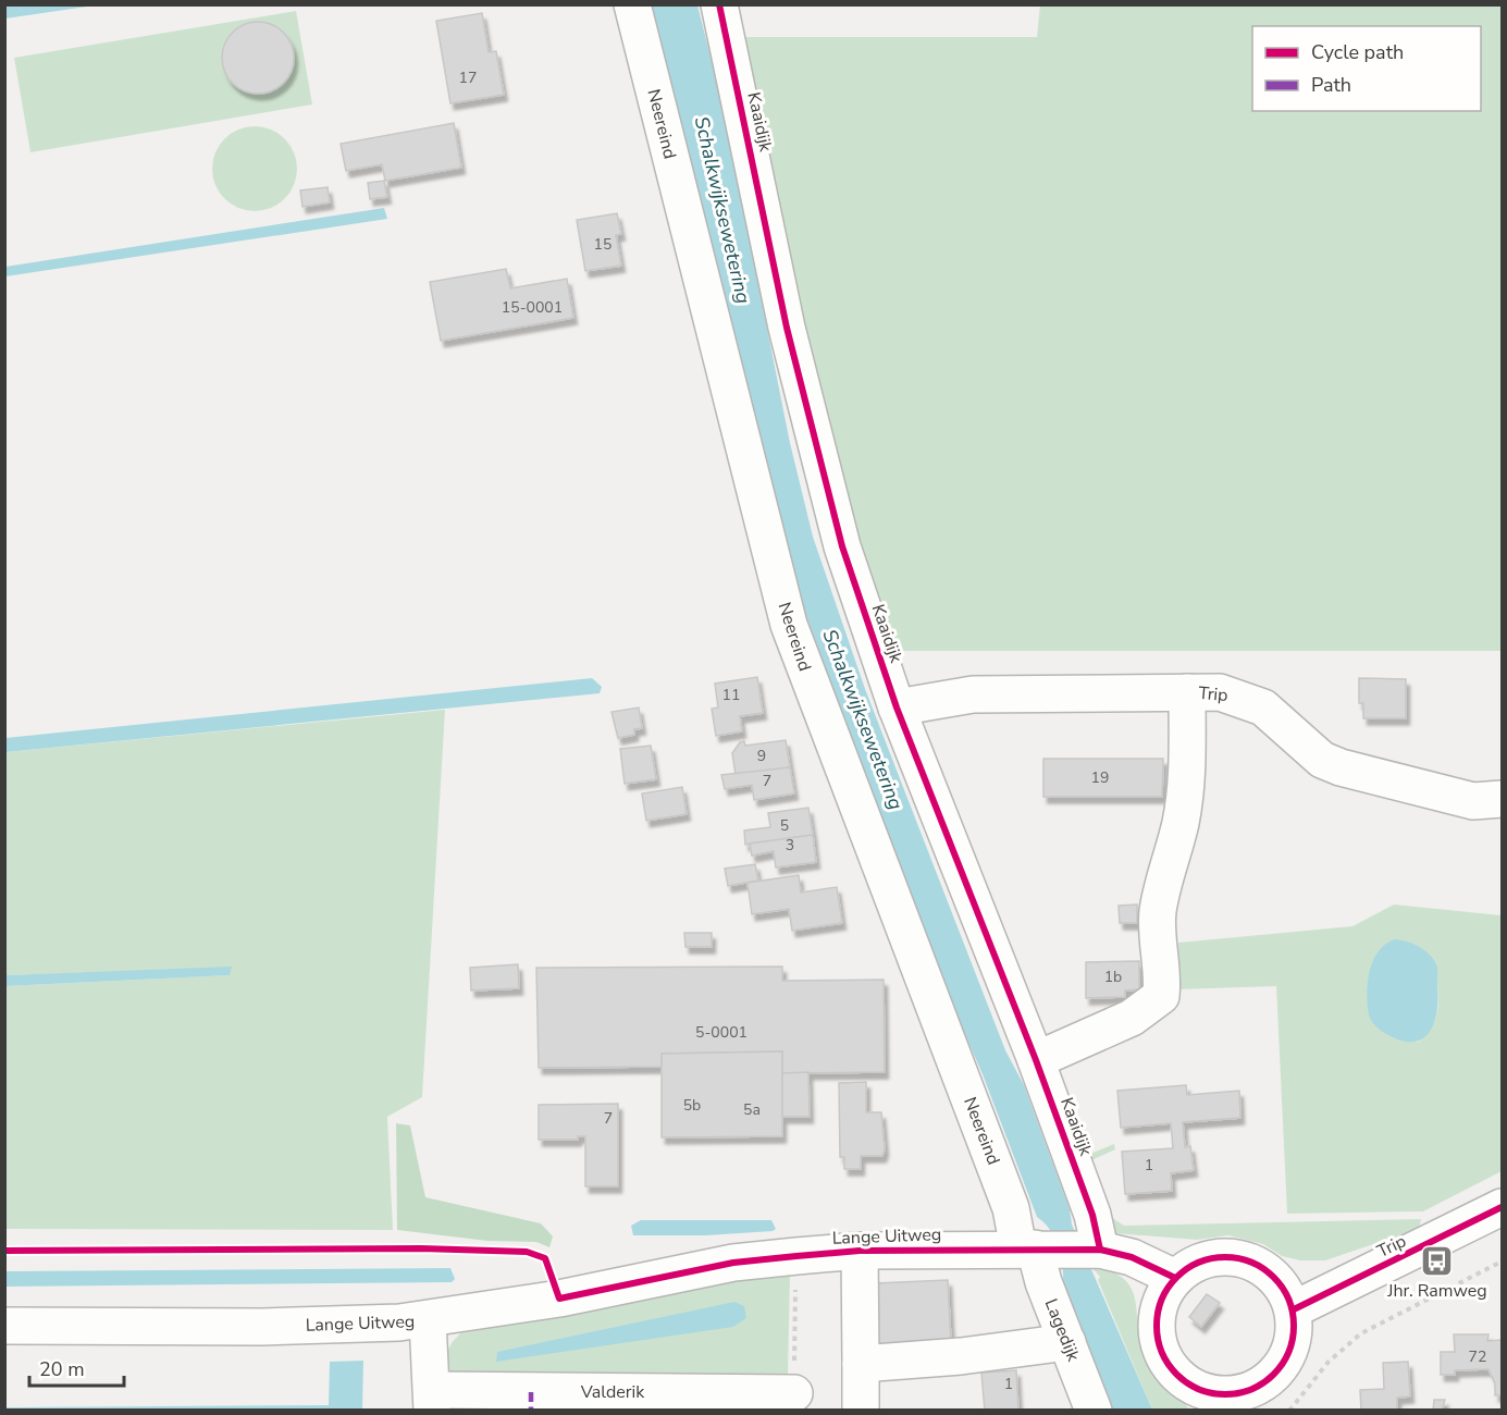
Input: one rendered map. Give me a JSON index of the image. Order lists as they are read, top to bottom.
{
  "streets": {
    "street": [
      "Kaaidijk",
      "Neereind",
      "Trip",
      "Lange Uitweg",
      "Lagedijk",
      "Valderik"
    ]
  },
  "crossings": [
    ["Kaaidijk", "Neereind"],
    ["Kaaidijk", "Trip"],
    ["Kaaidijk", "Lange Uitweg"],
    ["Kaaidijk", "Lagedijk"],
    ["Neereind", "Lange Uitweg"],
    ["Neereind", "Lagedijk"],
    ["Trip", "Lange Uitweg"],
    ["Lange Uitweg", "Lagedijk"],
    ["Lange Uitweg", "Valderik"]
  ],
  "water": ["Schalkwijksewetering"],
  "places": {
    "bus stop": ["Jhr. Ramweg"]
  },
  "house_numbers": [
    "17",
    "15",
    "15-0001",
    "11",
    "9",
    "19",
    "7",
    "5",
    "3",
    "1b",
    "5-0001",
    "5b",
    "5a",
    "7",
    "1",
    "72",
    "1"
  ],
  "legend": ["Cycle path", "Path"],
  "scale_bar": "20 m"
}
